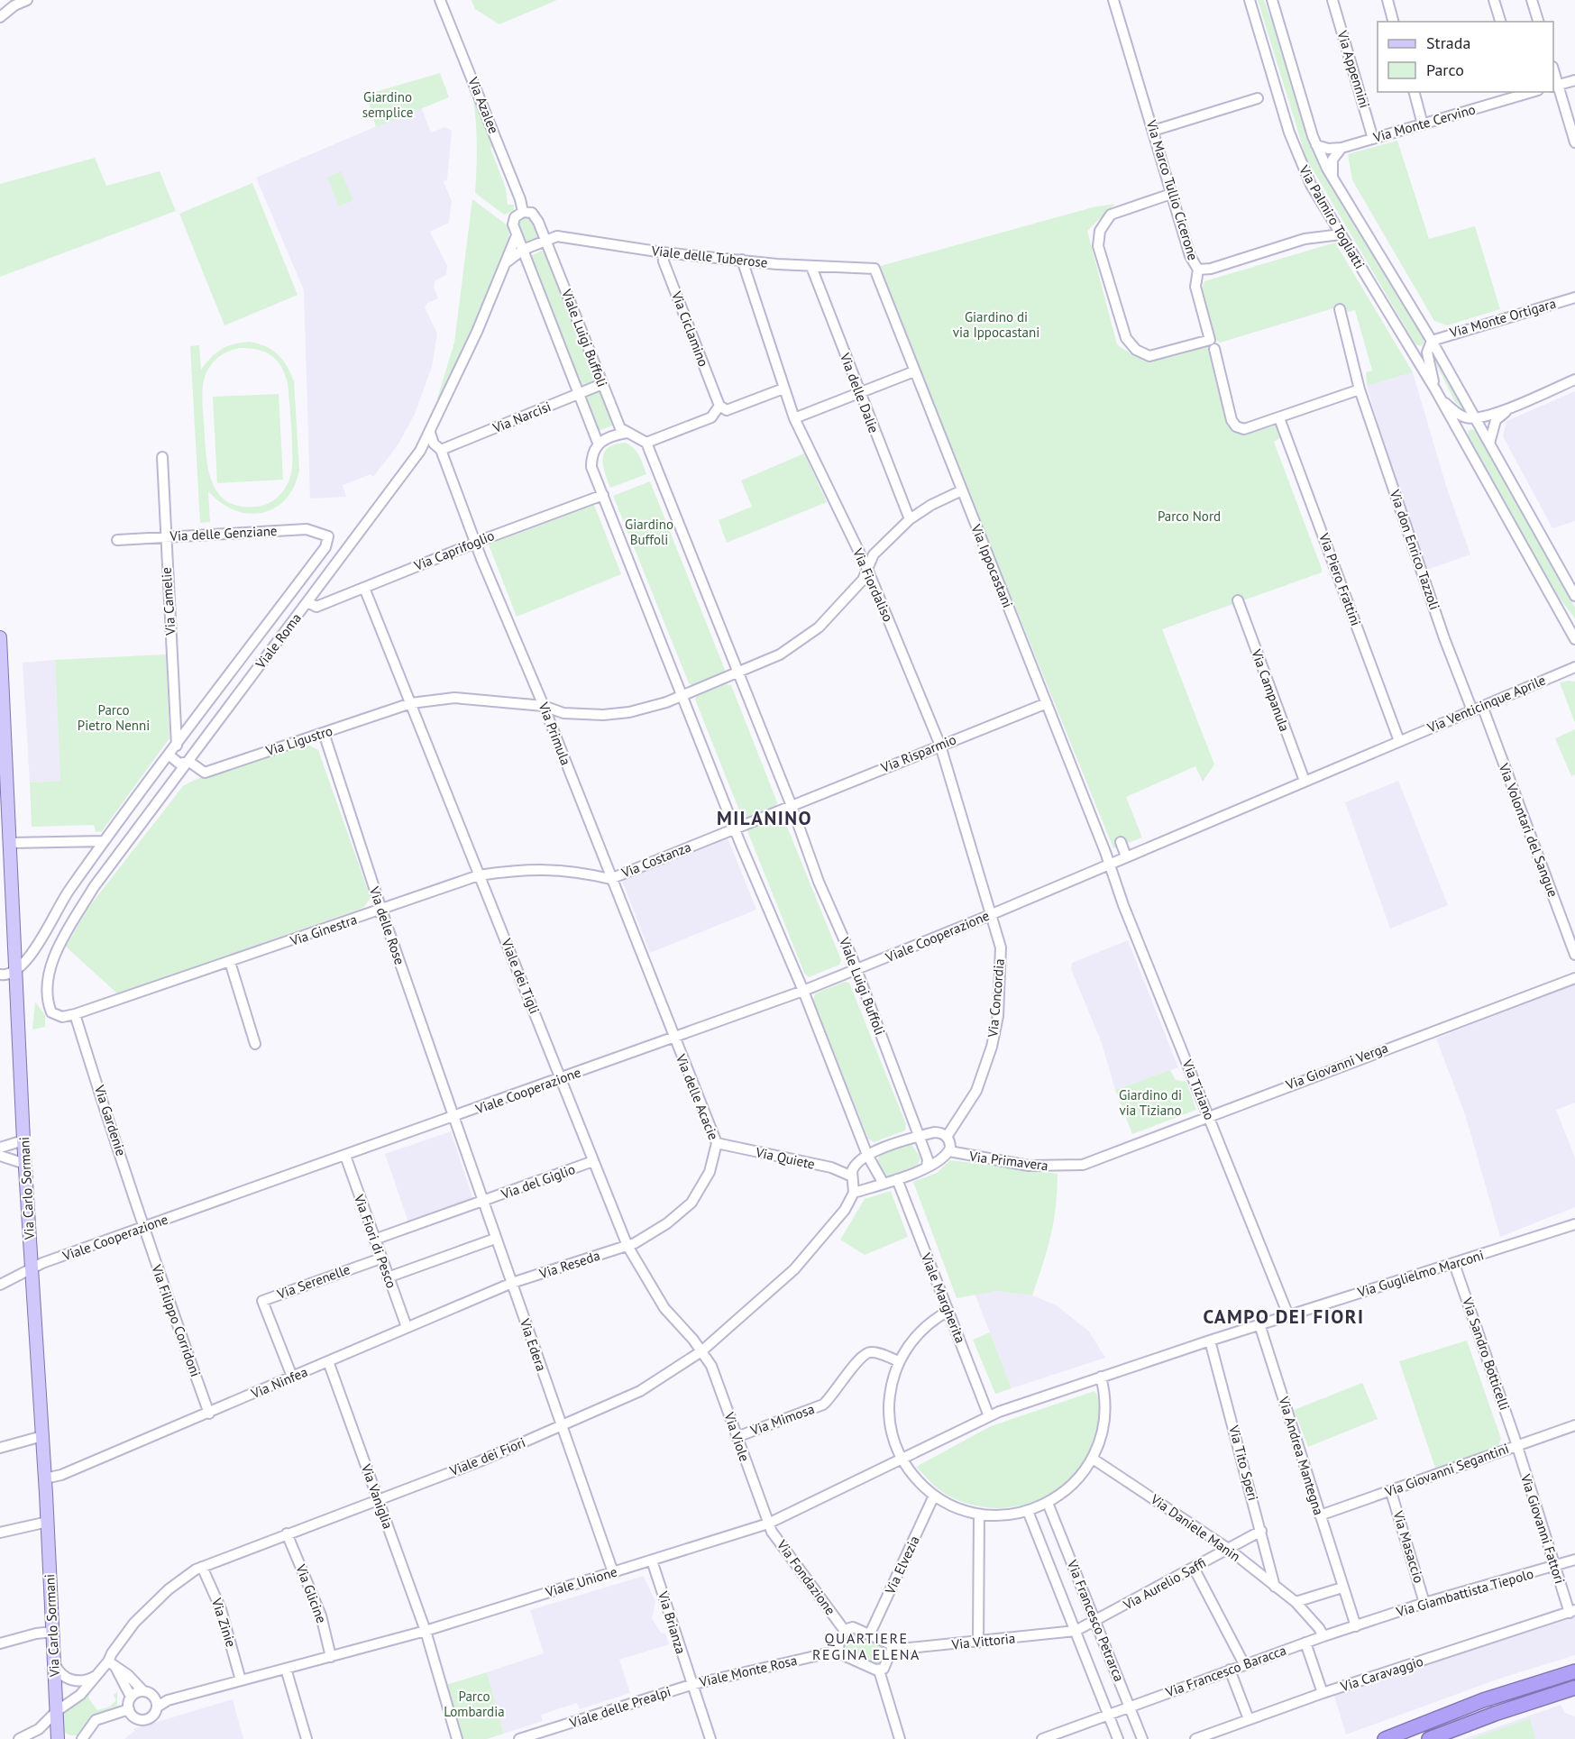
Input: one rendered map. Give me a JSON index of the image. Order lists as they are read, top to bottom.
{
  "streets": {
    "main road": ["Via Carlo Sormani"],
    "street": [
      "Via Appennini",
      "Via Azalee",
      "Via Monte Cervino",
      "Via Marco Tullio Cicerone",
      "Via Palmiro Togliatti",
      "Viale delle Tuberose",
      "Via Monte Ortigara",
      "Via Ciclamino",
      "Viale Luigi Buffoli",
      "Via delle Dalie",
      "Via Narcisi",
      "Via delle Genziane",
      "Via don Enrico Tazzoli",
      "Via Caprifoglio",
      "Via Ippocastani",
      "Via Piero Frattini",
      "Via Fiordaliso",
      "Via Camelie",
      "Viale Roma",
      "Via Campanula",
      "Via Venticinque Aprile",
      "Via Primula",
      "Via Ligustro",
      "Via Risparmio",
      "Via Volontari del Sangue",
      "Via Costanza",
      "Via delle Rose",
      "Via Ginestra",
      "Viale Cooperazione",
      "Viale dei Tigli",
      "Via Concordia",
      "Via Giovanni Verga",
      "Via Tiziano",
      "Via delle Acacie",
      "Via Gardenie",
      "Via Quiete",
      "Via Primavera",
      "Via del Giglio",
      "Via Fiori di Pesco",
      "Via Reseda",
      "Via Guglielmo Marconi",
      "Via Serenelle",
      "Viale Margherita",
      "Via Filippo Corridoni",
      "Via Edera",
      "Via Sandro Botticelli",
      "Via Ninfea",
      "Via Mimosa",
      "Via Viole",
      "Via Andrea Mantegna",
      "Viale dei Fiori",
      "Via Tito Speri",
      "Via Giovanni Segantini",
      "Via Vaniglia",
      "Via Daniele Manin",
      "Via Giovanni Fattori",
      "Via Masaccio",
      "Via Elvezia",
      "Via Fondazione",
      "Viale Unione",
      "Via Aurelio Saffi",
      "Via Giambattista Tiepolo",
      "Via Glicine",
      "Via Francesco Petrarca",
      "Via Zinie",
      "Via Brianza",
      "Via Vittoria",
      "Viale Monte Rosa",
      "Via Francesco Baracca",
      "Via Caravaggio",
      "Viale delle Prealpi"
    ]
  },
  "crossings": [
    ["Via Appennini", "Via Monte Cervino"],
    ["Via Azalee", "Viale Luigi Buffoli"],
    ["Via Azalee", "Viale Roma"],
    ["Via Marco Tullio Cicerone", "Via Palmiro Togliatti"],
    ["Via Palmiro Togliatti", "Via Monte Ortigara"],
    ["Viale delle Tuberose", "Via Ciclamino"],
    ["Viale delle Tuberose", "Viale Luigi Buffoli"],
    ["Viale delle Tuberose", "Via delle Dalie"],
    ["Viale delle Tuberose", "Via Ippocastani"],
    ["Viale delle Tuberose", "Via Fiordaliso"],
    ["Viale delle Tuberose", "Viale Roma"],
    ["Viale Luigi Buffoli", "Via Narcisi"],
    ["Viale Luigi Buffoli", "Viale Roma"],
    ["Viale Luigi Buffoli", "Via Risparmio"],
    ["Viale Luigi Buffoli", "Viale Cooperazione"],
    ["Via Narcisi", "Via Primula"],
    ["Via delle Genziane", "Via Camelie"],
    ["Via delle Genziane", "Viale Roma"],
    ["Via don Enrico Tazzoli", "Via Venticinque Aprile"],
    ["Via Caprifoglio", "Viale Roma"],
    ["Via Caprifoglio", "Via Primula"],
    ["Via Caprifoglio", "Viale dei Tigli"],
    ["Via Ippocastani", "Via Risparmio"],
    ["Via Ippocastani", "Viale Cooperazione"],
    ["Via Ippocastani", "Via Tiziano"],
    ["Via Piero Frattini", "Via Venticinque Aprile"],
    ["Via Fiordaliso", "Via Risparmio"],
    ["Via Fiordaliso", "Viale Cooperazione"],
    ["Via Fiordaliso", "Via Concordia"],
    ["Via Camelie", "Viale Roma"],
    ["Viale Roma", "Via Primula"],
    ["Viale Roma", "Via Ligustro"],
    ["Viale Roma", "Via Ginestra"],
    ["Viale Roma", "Via Carlo Sormani"],
    ["Via Campanula", "Via Venticinque Aprile"],
    ["Via Venticinque Aprile", "Via Volontari del Sangue"],
    ["Via Venticinque Aprile", "Viale Cooperazione"],
    ["Via Primula", "Via Ligustro"],
    ["Via Primula", "Via Costanza"],
    ["Via Primula", "Viale Cooperazione"],
    ["Via Primula", "Via delle Acacie"],
    ["Via Ligustro", "Via delle Rose"],
    ["Via Ligustro", "Viale dei Tigli"],
    ["Via Costanza", "Via Ginestra"],
    ["Via Costanza", "Viale dei Tigli"],
    ["Via delle Rose", "Via Ginestra"],
    ["Via delle Rose", "Viale Cooperazione"],
    ["Via delle Rose", "Via Edera"],
    ["Via Ginestra", "Viale dei Tigli"],
    ["Via Ginestra", "Via Gardenie"],
    ["Viale Cooperazione", "Viale dei Tigli"],
    ["Viale Cooperazione", "Via Concordia"],
    ["Viale Cooperazione", "Via Tiziano"],
    ["Viale Cooperazione", "Via delle Acacie"],
    ["Viale Cooperazione", "Via Gardenie"],
    ["Viale Cooperazione", "Via Carlo Sormani"],
    ["Viale Cooperazione", "Via Fiori di Pesco"],
    ["Viale Cooperazione", "Via Filippo Corridoni"],
    ["Viale Cooperazione", "Via Edera"],
    ["Viale dei Tigli", "Via delle Acacie"],
    ["Viale dei Tigli", "Via del Giglio"],
    ["Viale dei Tigli", "Via Reseda"],
    ["Viale dei Tigli", "Via Viole"],
    ["Viale dei Tigli", "Viale dei Fiori"],
    ["Via Giovanni Verga", "Via Tiziano"],
    ["Via Giovanni Verga", "Via Primavera"],
    ["Via Tiziano", "Via Guglielmo Marconi"],
    ["Via delle Acacie", "Via Quiete"],
    ["Via delle Acacie", "Via Reseda"],
    ["Via Gardenie", "Via Filippo Corridoni"],
    ["Via del Giglio", "Via Fiori di Pesco"],
    ["Via del Giglio", "Via Edera"],
    ["Via Carlo Sormani", "Via Ninfea"],
    ["Via Carlo Sormani", "Viale dei Fiori"],
    ["Via Fiori di Pesco", "Via Serenelle"],
    ["Via Fiori di Pesco", "Via Ninfea"],
    ["Via Reseda", "Via Edera"],
    ["Via Reseda", "Via Ninfea"],
    ["Via Guglielmo Marconi", "Viale Margherita"],
    ["Via Guglielmo Marconi", "Via Sandro Botticelli"],
    ["Via Guglielmo Marconi", "Via Andrea Mantegna"],
    ["Via Guglielmo Marconi", "Via Tito Speri"],
    ["Via Guglielmo Marconi", "Viale Unione"],
    ["Via Serenelle", "Via Ninfea"],
    ["Viale Margherita", "Viale Unione"],
    ["Via Filippo Corridoni", "Via Ninfea"],
    ["Via Edera", "Via Ninfea"],
    ["Via Edera", "Viale dei Fiori"],
    ["Via Edera", "Viale Unione"],
    ["Via Sandro Botticelli", "Via Giovanni Segantini"],
    ["Via Sandro Botticelli", "Via Giovanni Fattori"],
    ["Via Ninfea", "Via Vaniglia"],
    ["Via Mimosa", "Via Viole"],
    ["Via Viole", "Viale dei Fiori"],
    ["Via Viole", "Via Fondazione"],
    ["Via Viole", "Viale Unione"],
    ["Via Andrea Mantegna", "Via Giovanni Segantini"],
    ["Via Andrea Mantegna", "Via Giambattista Tiepolo"],
    ["Viale dei Fiori", "Via Vaniglia"],
    ["Viale dei Fiori", "Via Glicine"],
    ["Viale dei Fiori", "Via Zinie"],
    ["Via Tito Speri", "Via Daniele Manin"],
    ["Via Tito Speri", "Via Aurelio Saffi"],
    ["Via Giovanni Segantini", "Via Giovanni Fattori"],
    ["Via Giovanni Segantini", "Via Masaccio"],
    ["Via Vaniglia", "Viale Unione"],
    ["Via Daniele Manin", "Via Aurelio Saffi"],
    ["Via Daniele Manin", "Via Giambattista Tiepolo"],
    ["Via Daniele Manin", "Via Francesco Baracca"],
    ["Via Giovanni Fattori", "Via Giambattista Tiepolo"],
    ["Via Giovanni Fattori", "Via Caravaggio"],
    ["Via Masaccio", "Via Giambattista Tiepolo"],
    ["Via Fondazione", "Viale Unione"],
    ["Viale Unione", "Via Glicine"],
    ["Viale Unione", "Via Zinie"],
    ["Viale Unione", "Via Brianza"],
    ["Via Aurelio Saffi", "Via Francesco Petrarca"],
    ["Via Aurelio Saffi", "Via Vittoria"],
    ["Via Giambattista Tiepolo", "Via Francesco Baracca"],
    ["Via Francesco Petrarca", "Via Vittoria"],
    ["Via Francesco Petrarca", "Via Francesco Baracca"],
    ["Via Brianza", "Viale Monte Rosa"],
    ["Via Brianza", "Viale delle Prealpi"],
    ["Viale Monte Rosa", "Viale delle Prealpi"]
  ],
  "districts": ["MILANINO", "CAMPO DEI FIORI", "QUARTIERE REGINA ELENA"],
  "parks": [
    "Giardino semplice",
    "Giardino di via Ippocastani",
    "Parco Nord",
    "Giardino Buffoli",
    "Parco Pietro Nenni",
    "Giardino di via Tiziano",
    "Parco Lombardia"
  ],
  "legend": ["Strada", "Parco"]
}
